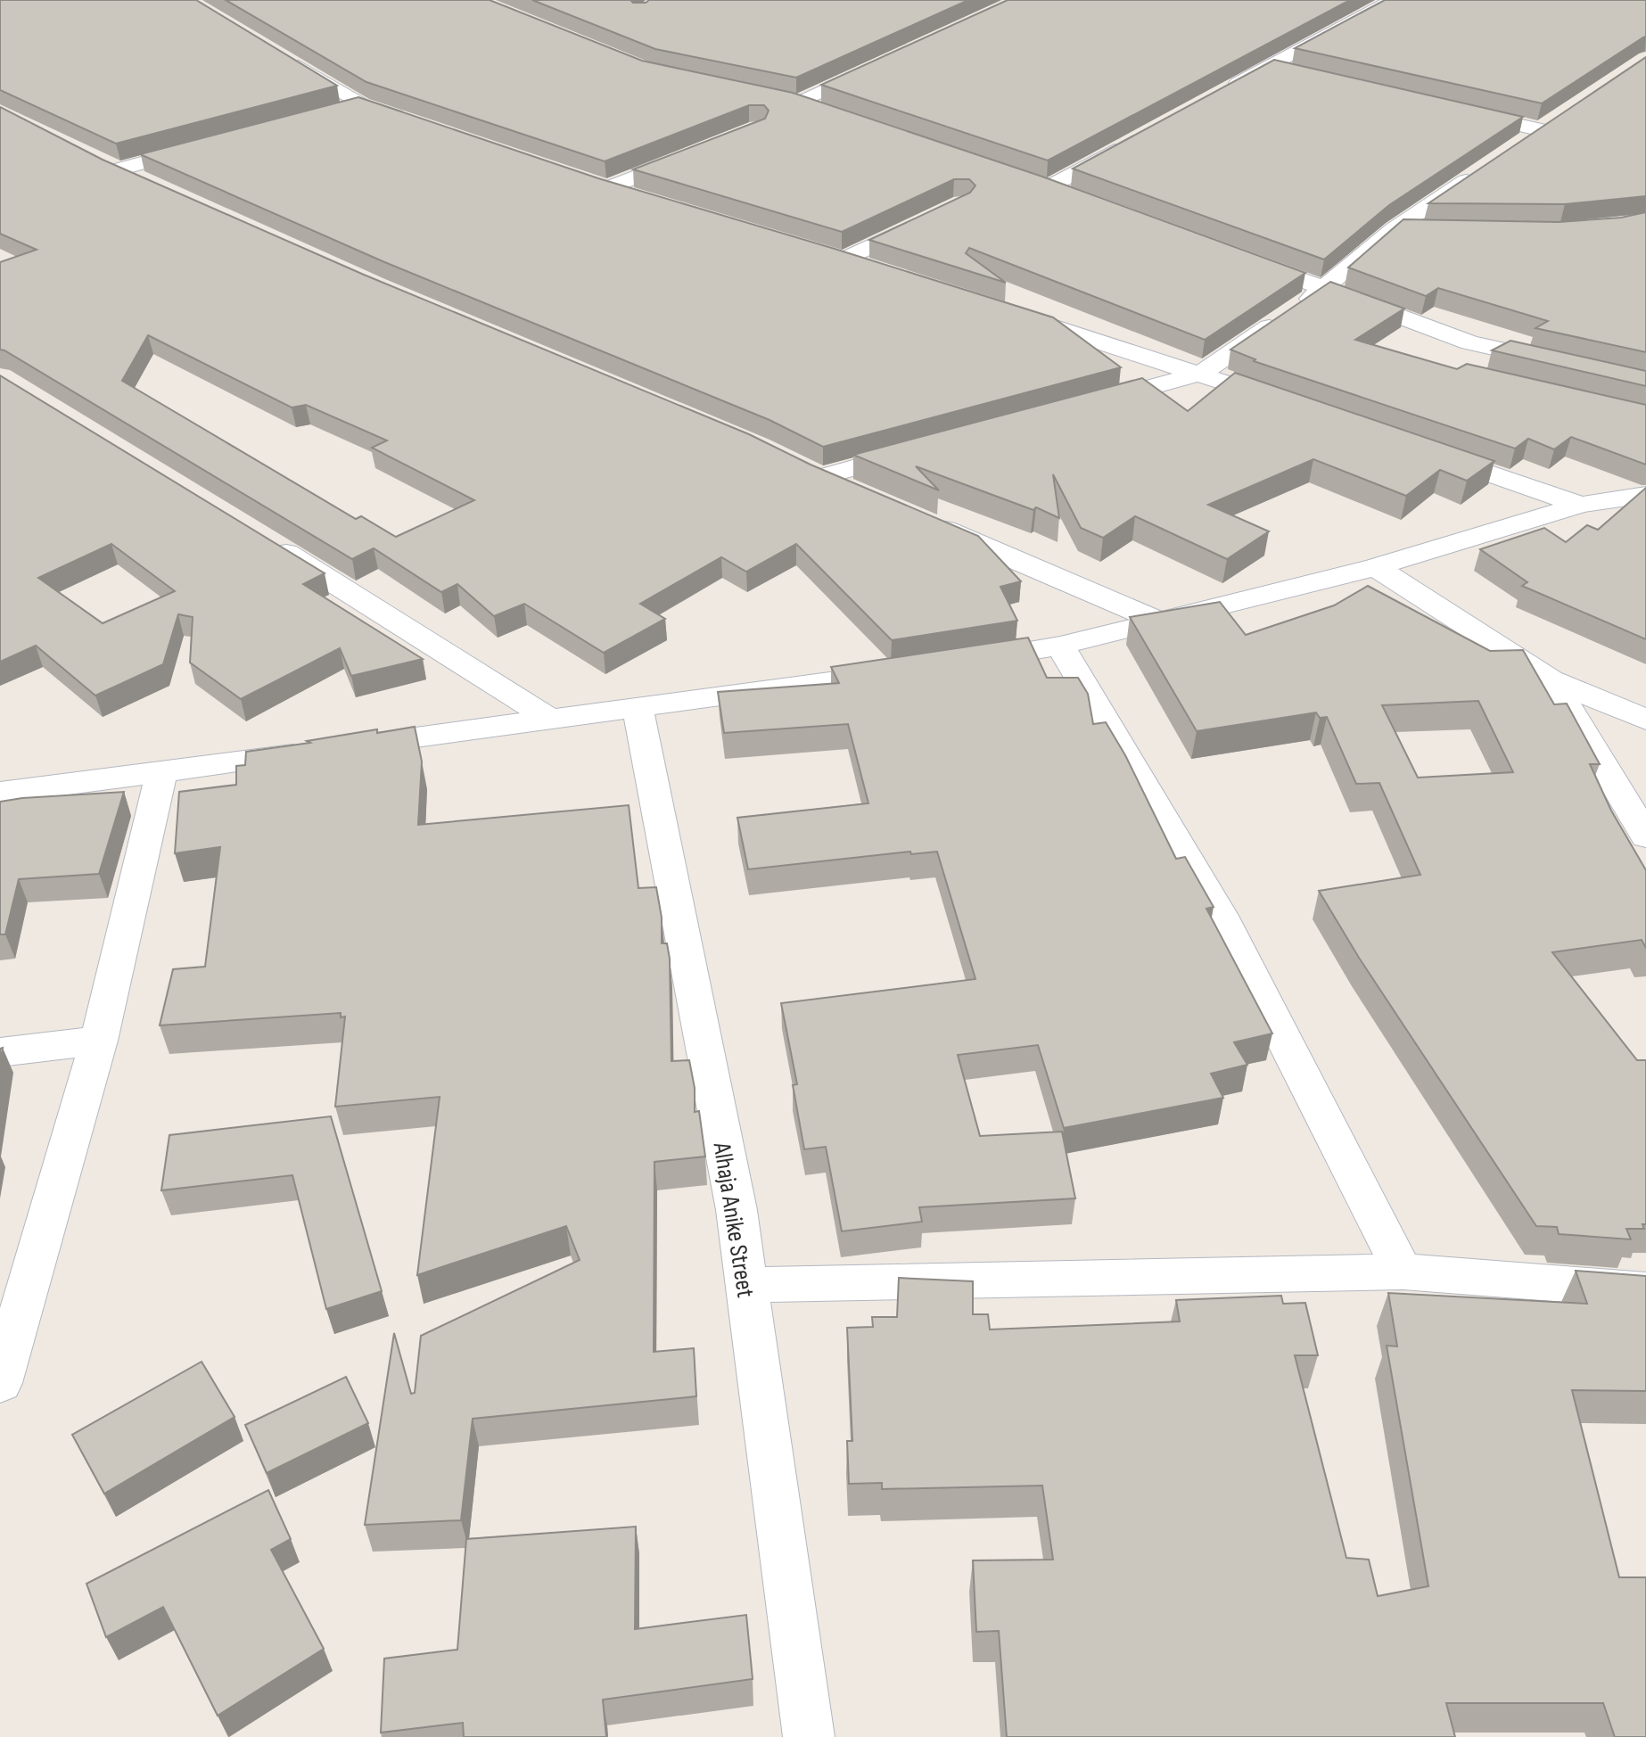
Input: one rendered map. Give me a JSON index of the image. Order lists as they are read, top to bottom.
{
  "streets": {
    "street": ["Alhaja Anike Street"]
  }
}
